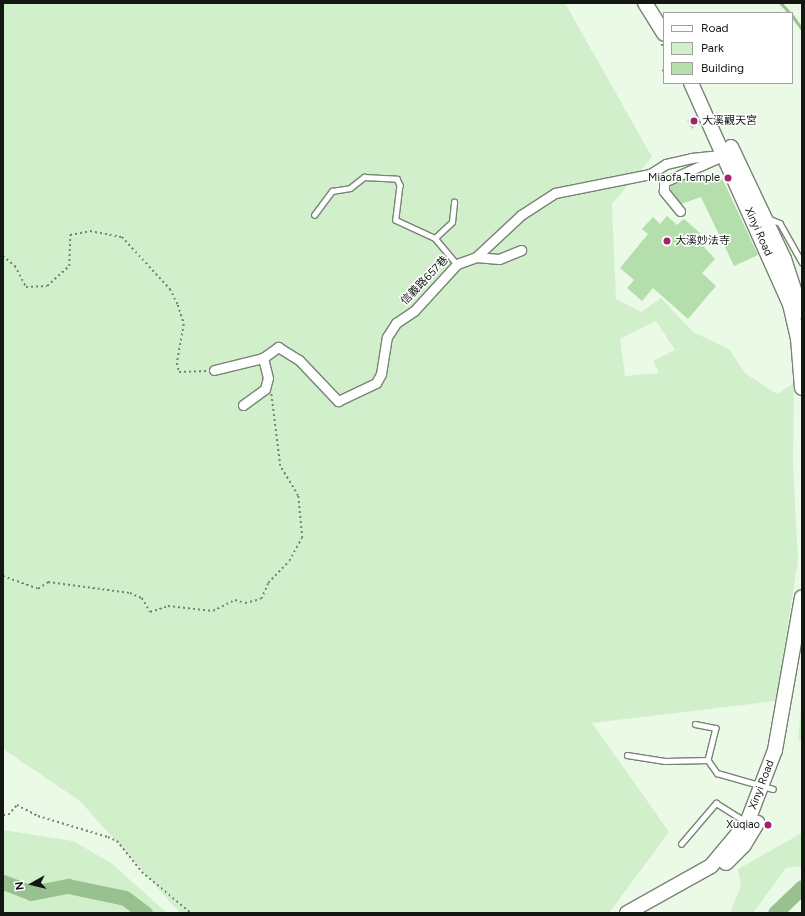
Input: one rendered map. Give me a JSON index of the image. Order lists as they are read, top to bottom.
{
  "streets": {
    "main road": ["Xinyi Road"],
    "street": ["信義路657巷"]
  },
  "crossings": [
    ["Xinyi Road", "信義路657巷"]
  ],
  "places": [
    "大溪觀天宮",
    "Miaofa Temple",
    "大溪妙法寺",
    "Xuqiao"
  ],
  "legend": ["Road", "Park", "Building"],
  "north": "left"
}
